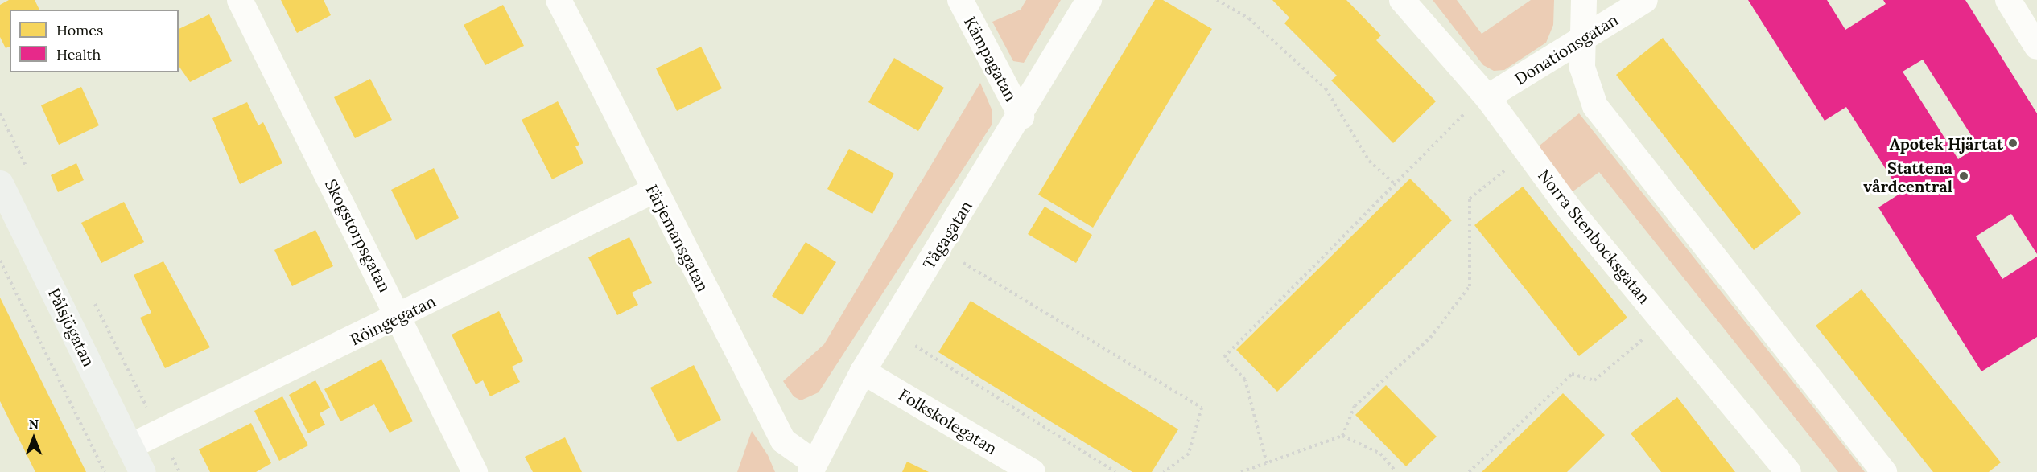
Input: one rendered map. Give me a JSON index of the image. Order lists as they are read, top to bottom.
{
  "streets": {
    "street": [
      "Donationsgatan",
      "Kämpagatan",
      "Tågagatan",
      "Skogstorpsgatan",
      "Norra Stenbocksgatan",
      "Färjemansgatan",
      "Röingegatan",
      "Pålsjögatan",
      "Folkskolegatan"
    ]
  },
  "crossings": [
    ["Donationsgatan", "Norra Stenbocksgatan"],
    ["Kämpagatan", "Tågagatan"],
    ["Tågagatan", "Färjemansgatan"],
    ["Tågagatan", "Folkskolegatan"],
    ["Skogstorpsgatan", "Röingegatan"],
    ["Färjemansgatan", "Röingegatan"],
    ["Röingegatan", "Pålsjögatan"]
  ],
  "places": ["Apotek Hjärtat", "Stattena vårdcentral"],
  "legend": ["Homes", "Health"],
  "north": "top"
}
